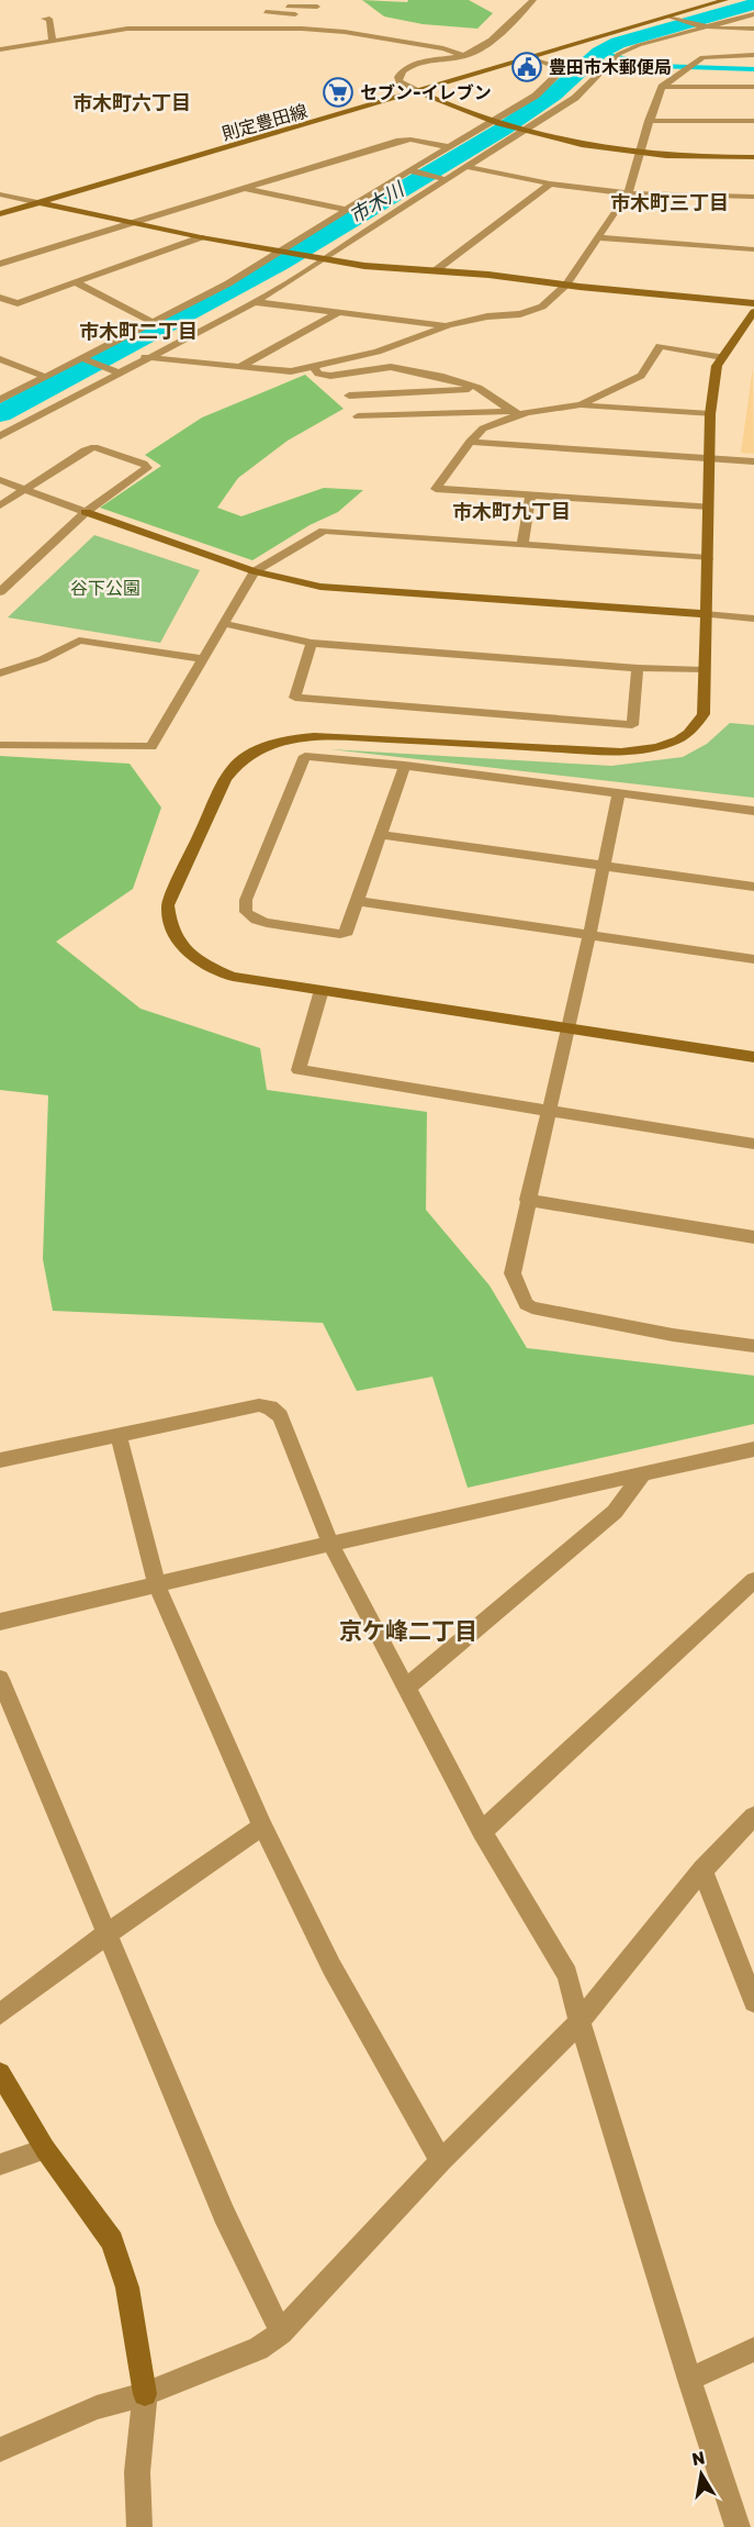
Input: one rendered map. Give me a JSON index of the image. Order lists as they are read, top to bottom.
{
  "streets": {
    "street": ["則定豊田線"]
  },
  "districts": [
    "市木町六丁目",
    "市木町三丁目",
    "市木町二丁目",
    "市木町九丁目",
    "京ケ峰二丁目"
  ],
  "water": ["市木川"],
  "parks": ["谷下公園"],
  "places": {
    "public building": ["豊田市木郵便局"],
    "supermarket": ["セブン-イレブン"]
  },
  "north": "top"
}
